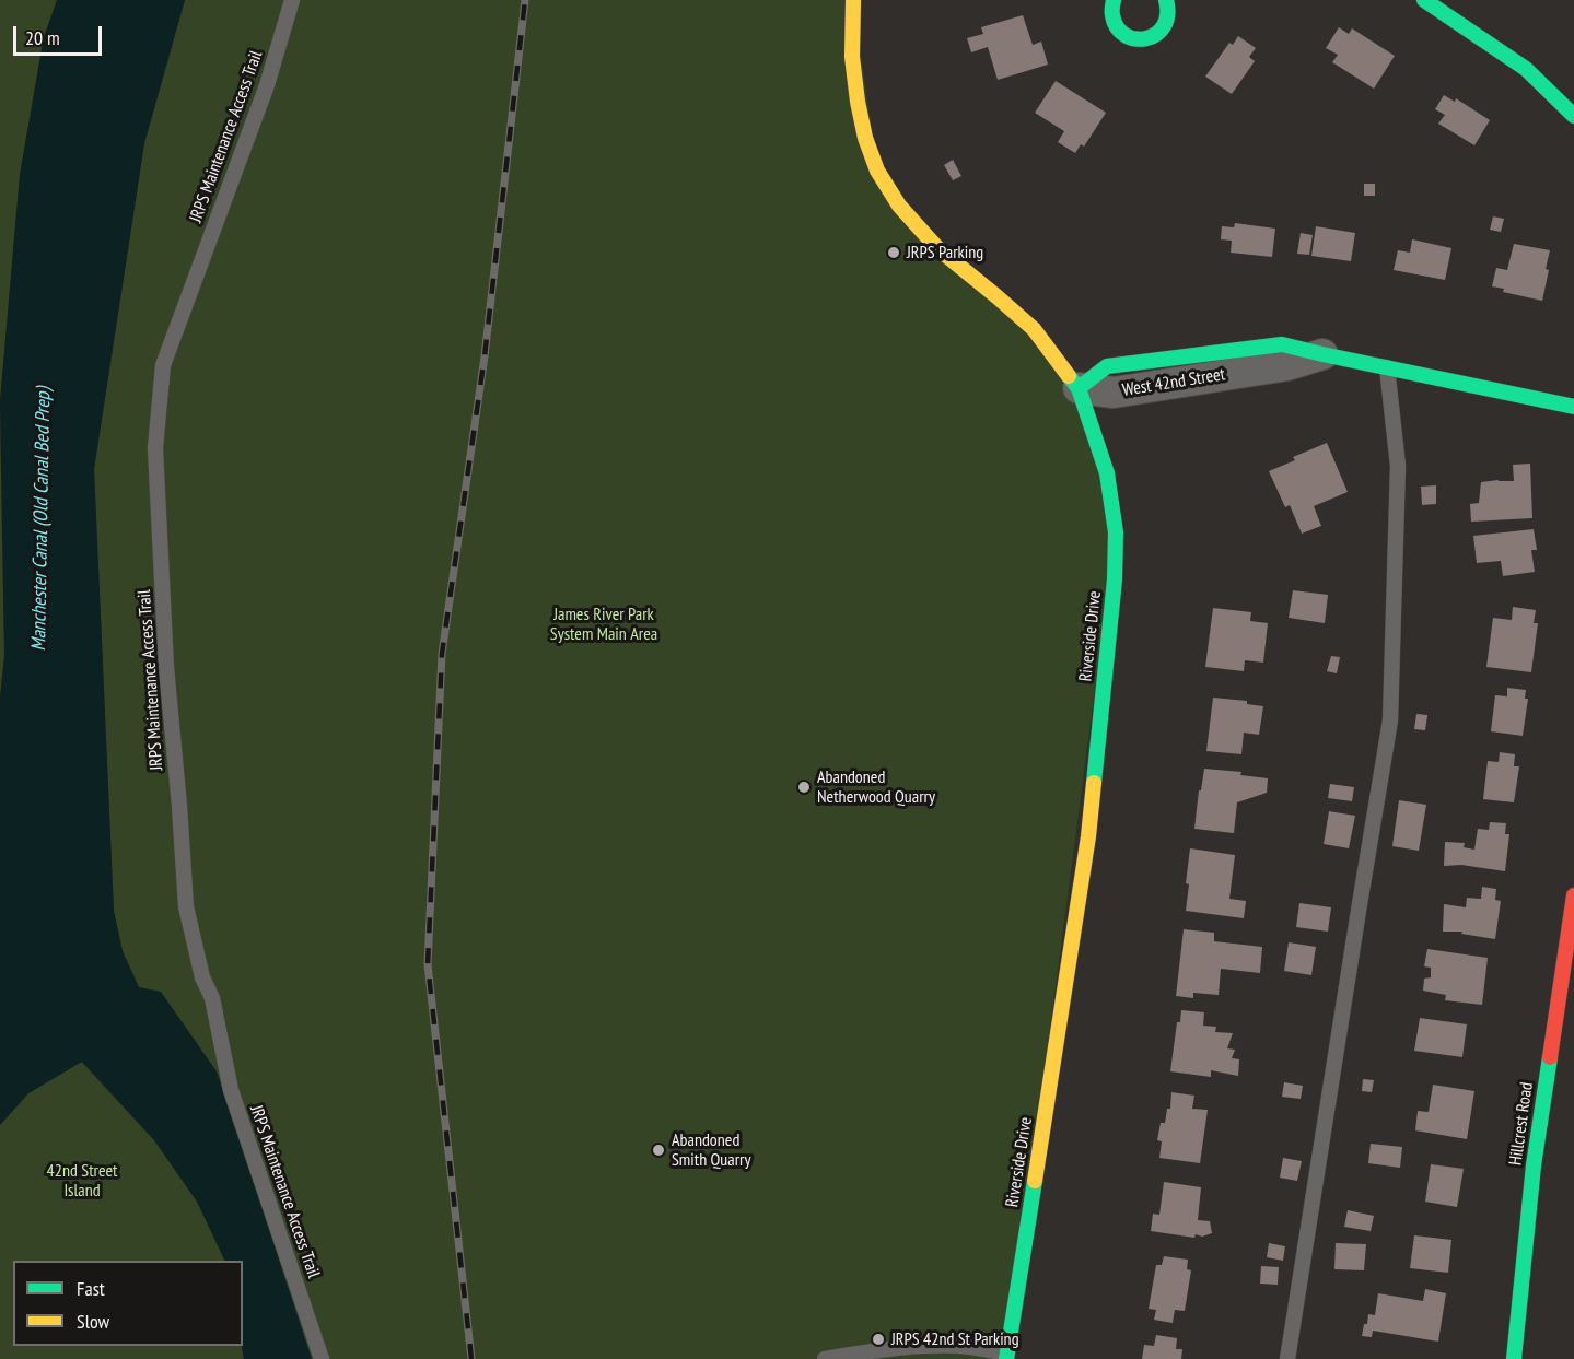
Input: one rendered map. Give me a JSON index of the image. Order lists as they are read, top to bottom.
{
  "streets": {
    "street": ["West 42nd Street", "Riverside Drive", "Hillcrest Road"],
    "lane": ["JRPS Maintenance Access Trail"]
  },
  "crossings": [
    ["West 42nd Street", "Riverside Drive"]
  ],
  "water": ["Manchester Canal (Old Canal Bed Prep)"],
  "parks": ["James River Park System Main Area", "42nd Street Island"],
  "places": [
    "JRPS Parking",
    "Abandoned Netherwood Quarry",
    "Abandoned Smith Quarry",
    "JRPS 42nd St Parking"
  ],
  "legend": ["Fast", "Slow"],
  "scale_bar": "20 m"
}
